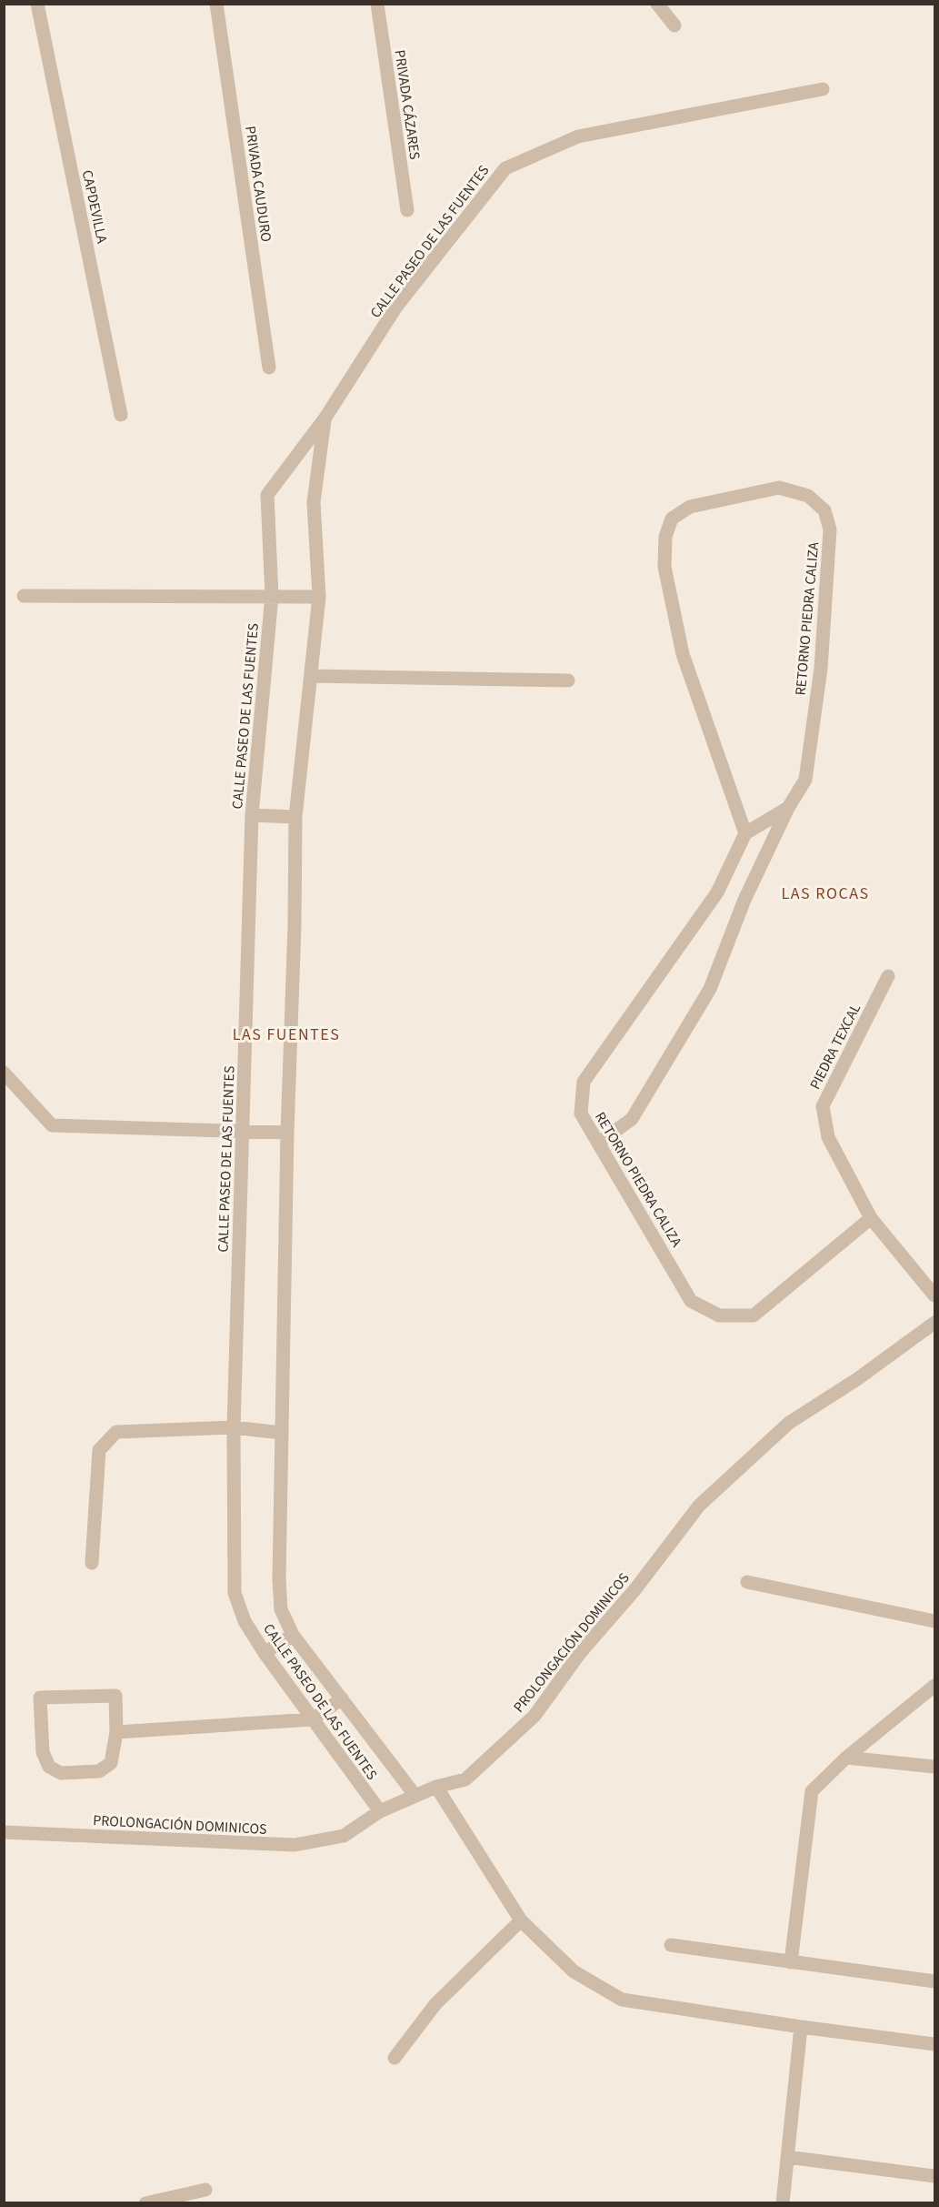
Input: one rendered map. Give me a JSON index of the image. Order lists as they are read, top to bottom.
{
  "streets": {
    "street": [
      "PRIVADA CÁZARES",
      "PRIVADA CAUDURO",
      "CAPDEVILLA",
      "CALLE PASEO DE LAS FUENTES",
      "RETORNO PIEDRA CALIZA",
      "PIEDRA TEXCAL",
      "PROLONGACIÓN DOMINICOS"
    ]
  },
  "crossings": [
    ["CALLE PASEO DE LAS FUENTES", "PROLONGACIÓN DOMINICOS"],
    ["RETORNO PIEDRA CALIZA", "PIEDRA TEXCAL"]
  ],
  "districts": ["LAS ROCAS", "LAS FUENTES"]
}
